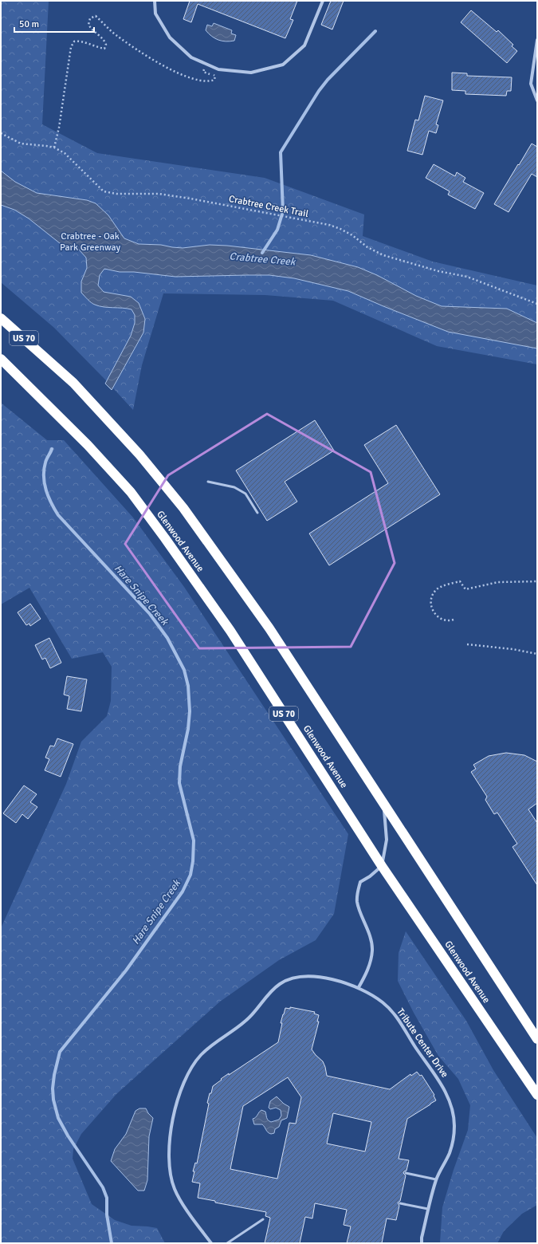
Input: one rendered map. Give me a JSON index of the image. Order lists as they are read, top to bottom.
{
  "streets": {
    "highway": ["US 70", "Glenwood Avenue"],
    "street": ["Tribute Center Drive"],
    "path": ["Crabtree Creek Trail"]
  },
  "water": ["Crabtree Creek", "Hare Snipe Creek"],
  "parks": ["Crabtree - Oak Park Greenway"],
  "scale_bar": "50 m"
}
